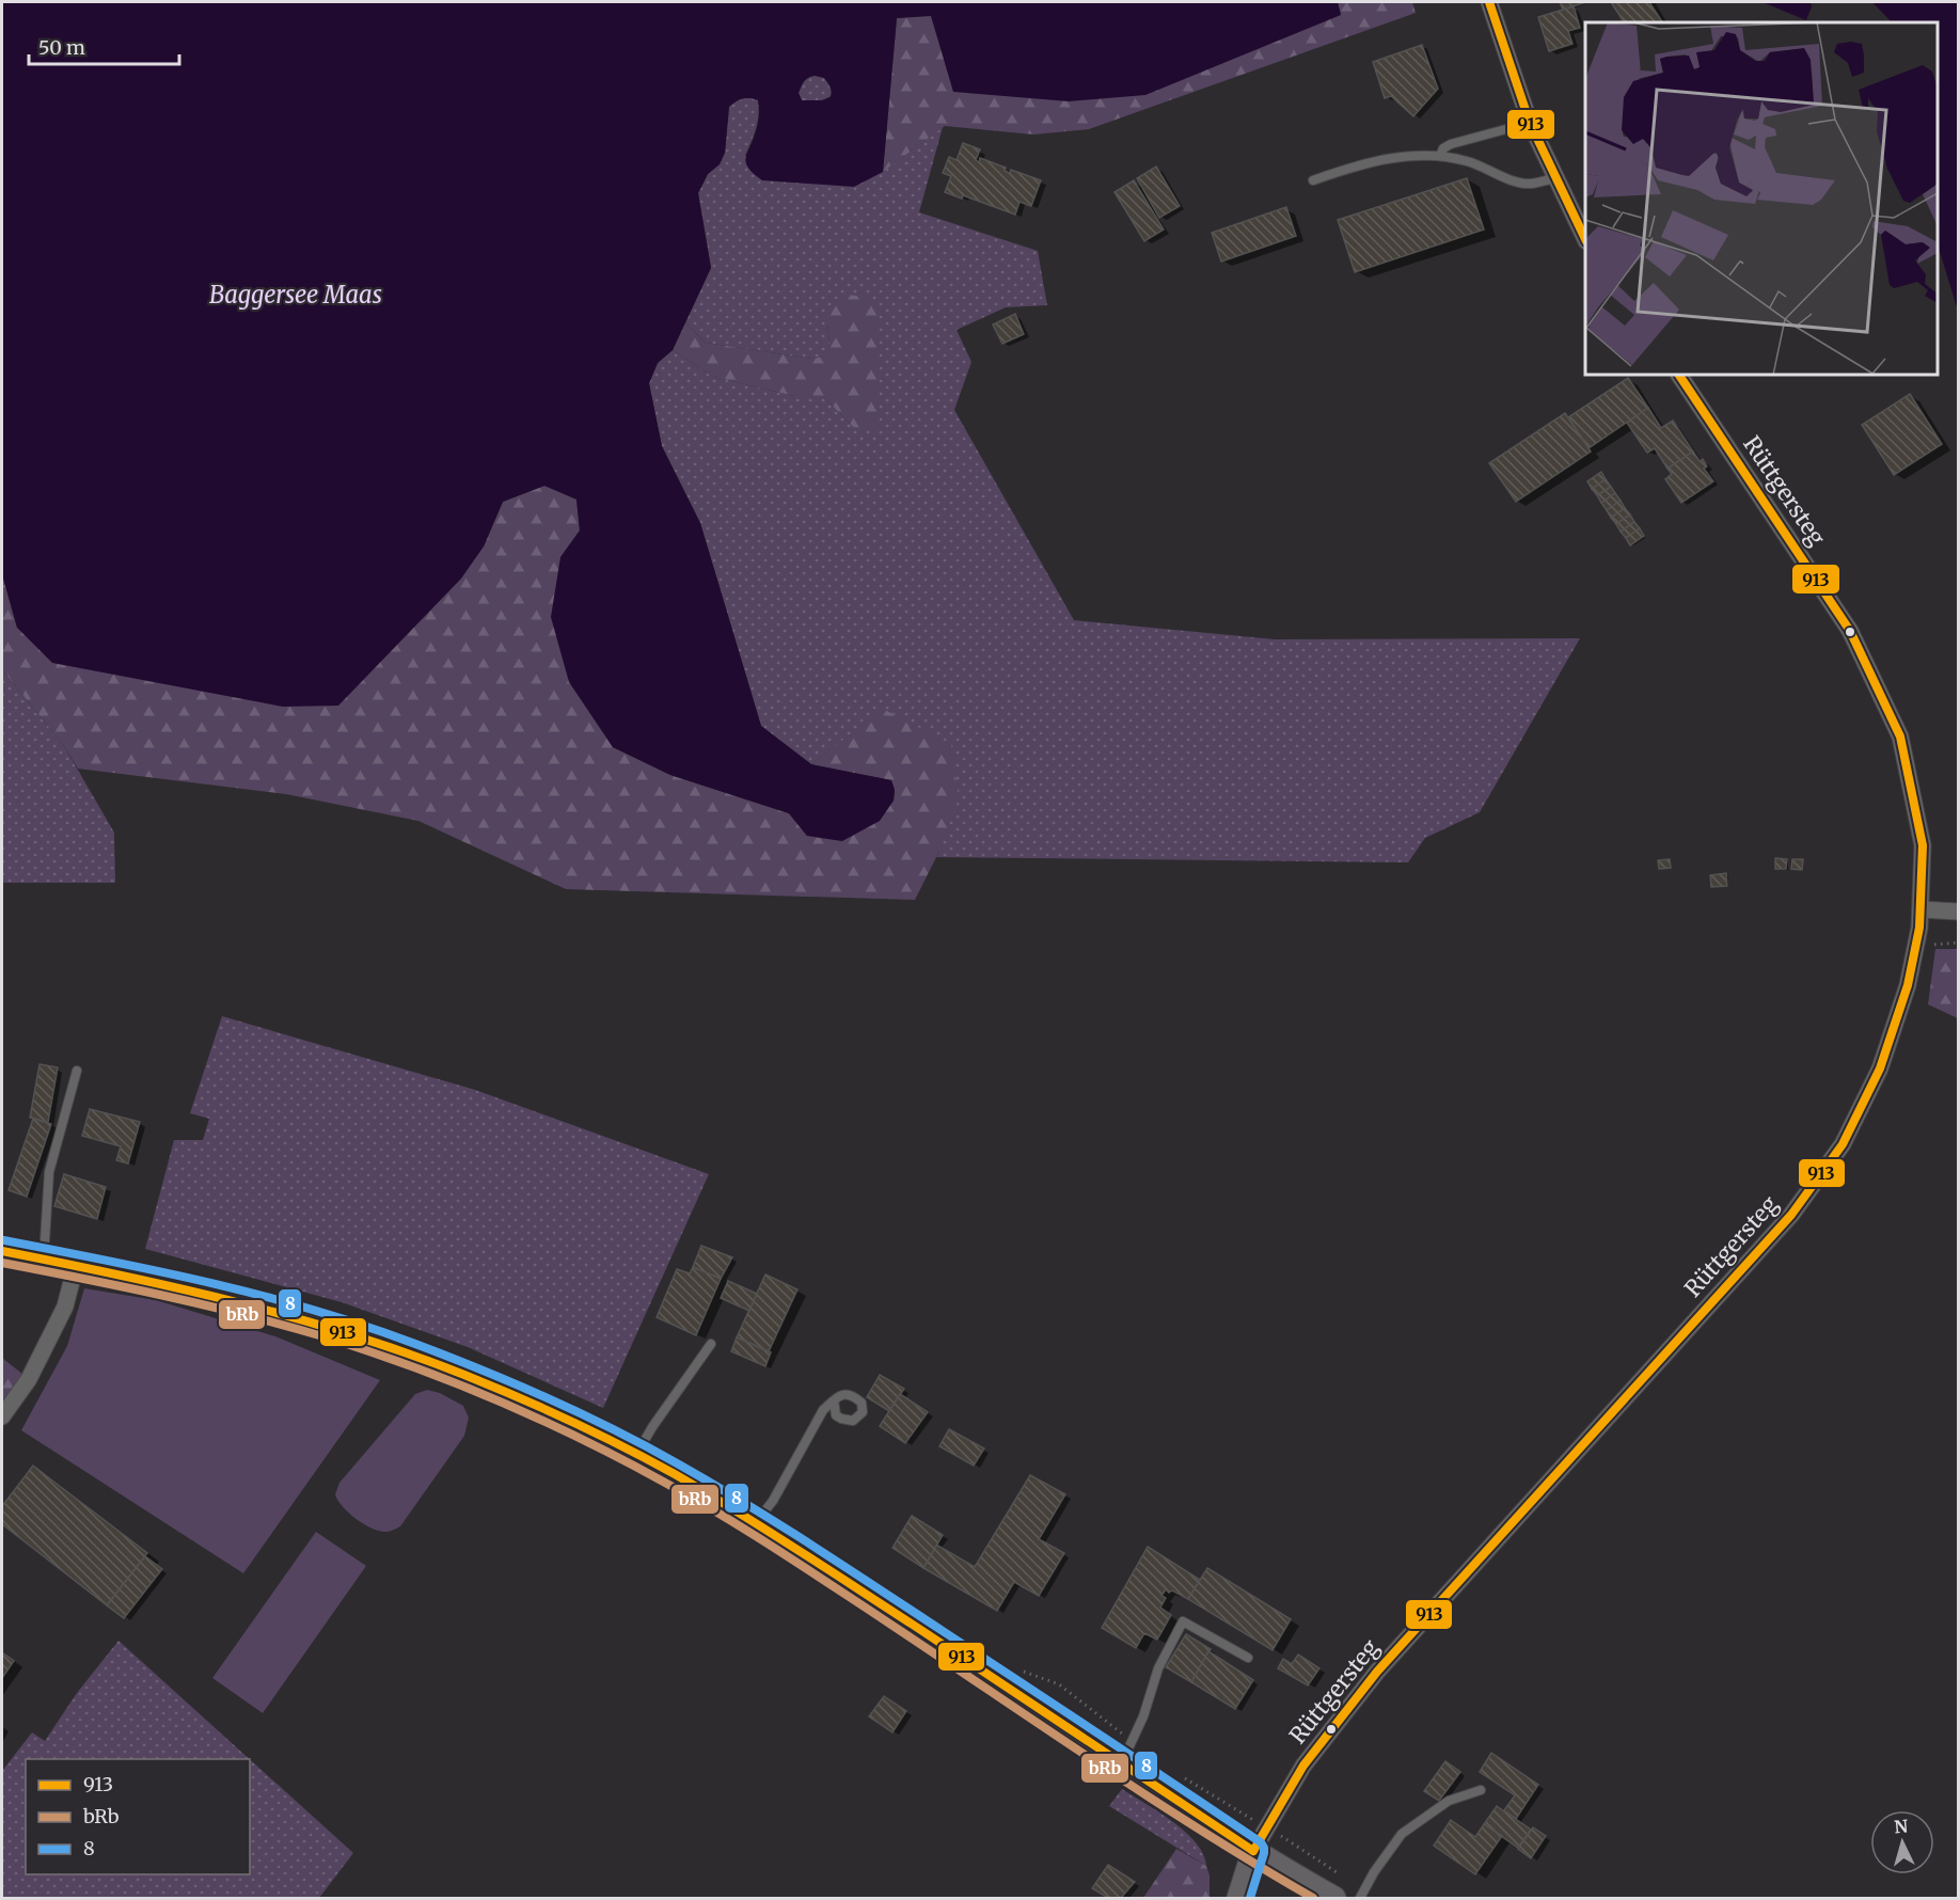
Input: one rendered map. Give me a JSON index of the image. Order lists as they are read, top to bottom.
{
  "streets": {
    "street": ["Rüttgersteg"]
  },
  "water": ["Baggersee Maas"],
  "lines": ["transit line 913", "transit line 8", "transit line bRb"],
  "legend": ["913", "bRb", "8"],
  "scale_bar": "50 m",
  "north": "top"
}
